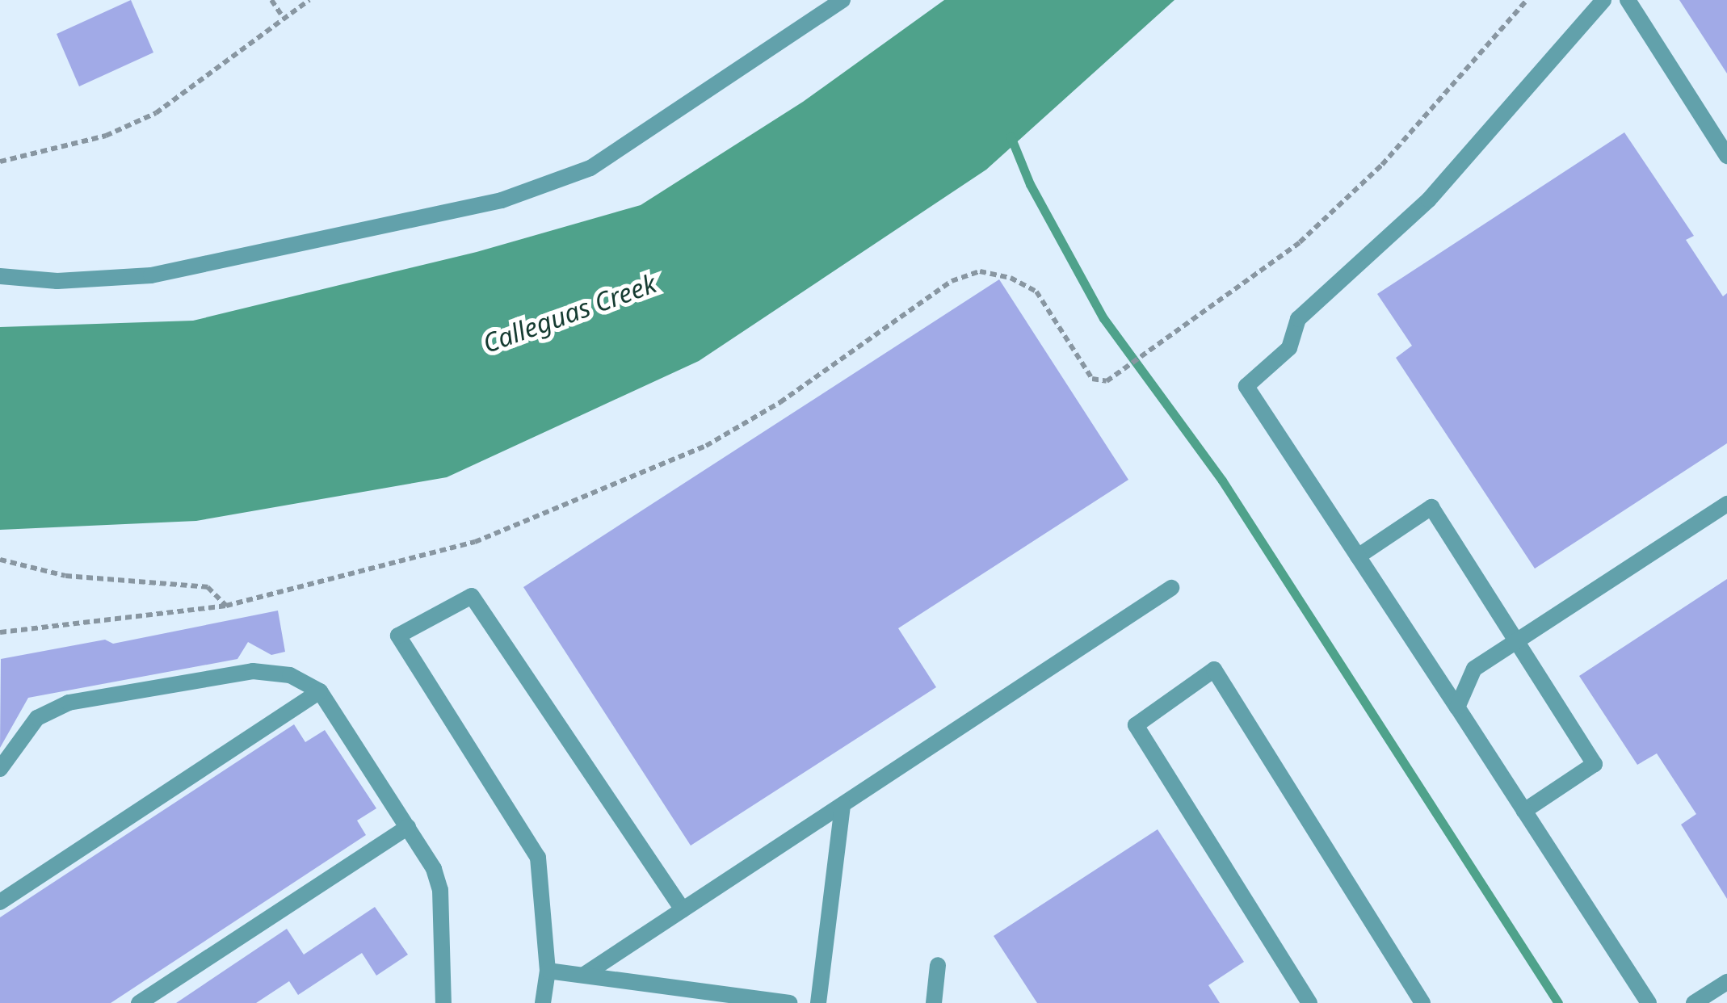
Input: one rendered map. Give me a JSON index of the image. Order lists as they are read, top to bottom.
{
  "water": ["Calleguas Creek"]
}
